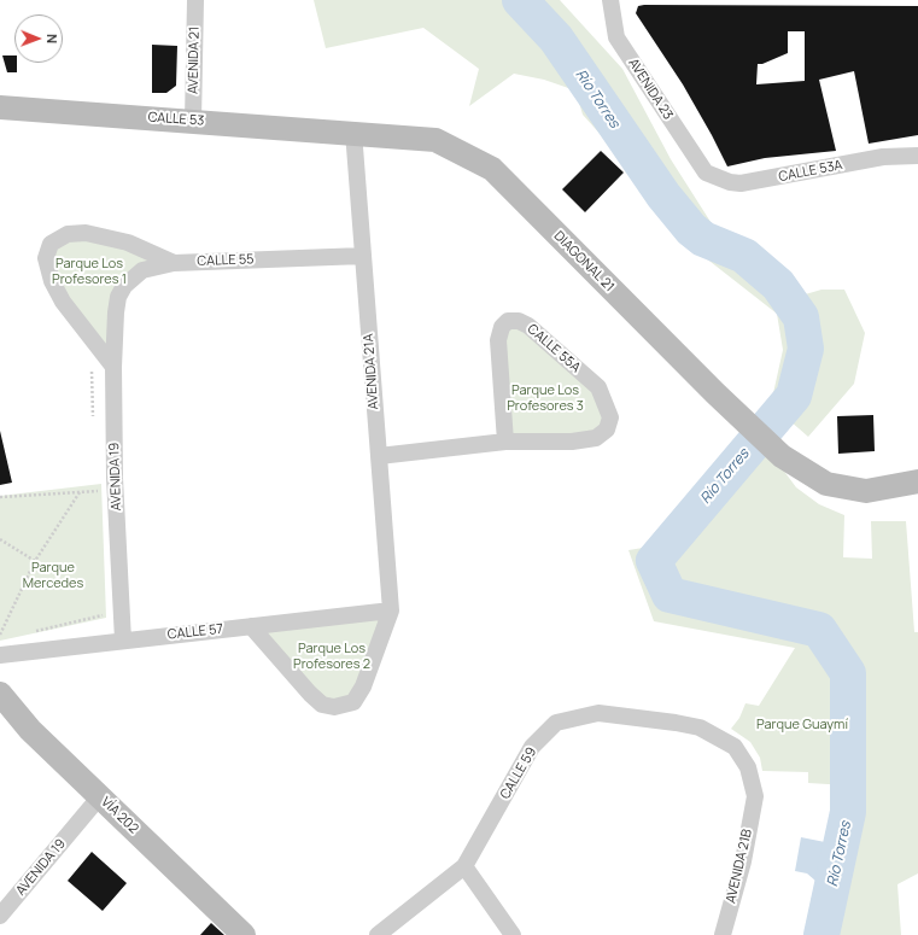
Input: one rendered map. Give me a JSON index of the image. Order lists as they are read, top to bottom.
{
  "streets": {
    "main road": ["CALLE 53", "DIAGONAL 21", "VÍA 202"],
    "street": [
      "AVENIDA 21",
      "AVENIDA 23",
      "CALLE 53A",
      "CALLE 55",
      "CALLE 55A",
      "AVENIDA 21A",
      "AVENIDA 19",
      "CALLE 57",
      "CALLE 59",
      "AVENIDA 21B"
    ]
  },
  "crossings": [
    ["AVENIDA 21", "CALLE 53"],
    ["AVENIDA 23", "CALLE 53A"],
    ["CALLE 53", "DIAGONAL 21"],
    ["CALLE 53", "AVENIDA 21A"],
    ["CALLE 55", "AVENIDA 21A"],
    ["CALLE 55", "AVENIDA 19"],
    ["DIAGONAL 21", "AVENIDA 21A"],
    ["CALLE 55A", "AVENIDA 21A"],
    ["AVENIDA 21A", "CALLE 57"],
    ["AVENIDA 19", "CALLE 57"],
    ["AVENIDA 19", "VÍA 202"],
    ["CALLE 59", "AVENIDA 21B"]
  ],
  "water": ["Río Torres"],
  "parks": [
    "Parque Los Profesores 1",
    "Parque Los Profesores 3",
    "Parque Mercedes",
    "Parque Los Profesores 2",
    "Parque Guaymí"
  ],
  "north": "right"
}
